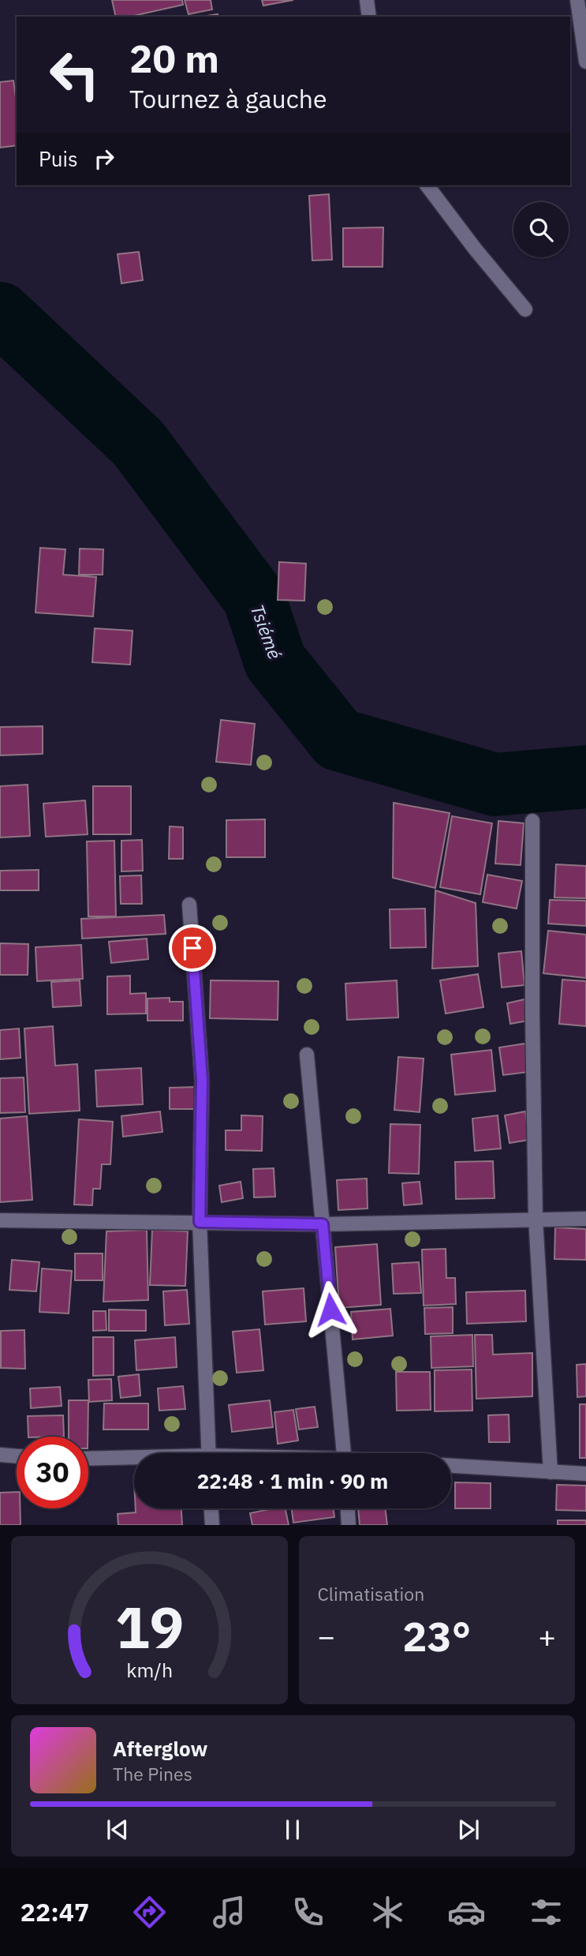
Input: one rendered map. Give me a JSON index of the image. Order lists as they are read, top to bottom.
{
  "water": ["Tsiémé"],
  "page": {
    "turn": ["20 m", "Tournez à gauche"],
    "then": "Puis",
    "limit": "30",
    "trip": "22:48 · 1 min · 90 m",
    "tile": "Climatisation",
    "heat": ["−", "23°", "+"],
    "song": ["Afterglow", "The Pines"],
    "tabs": "22:47",
    "gauge": ["19", "km/h"]
  }
}
